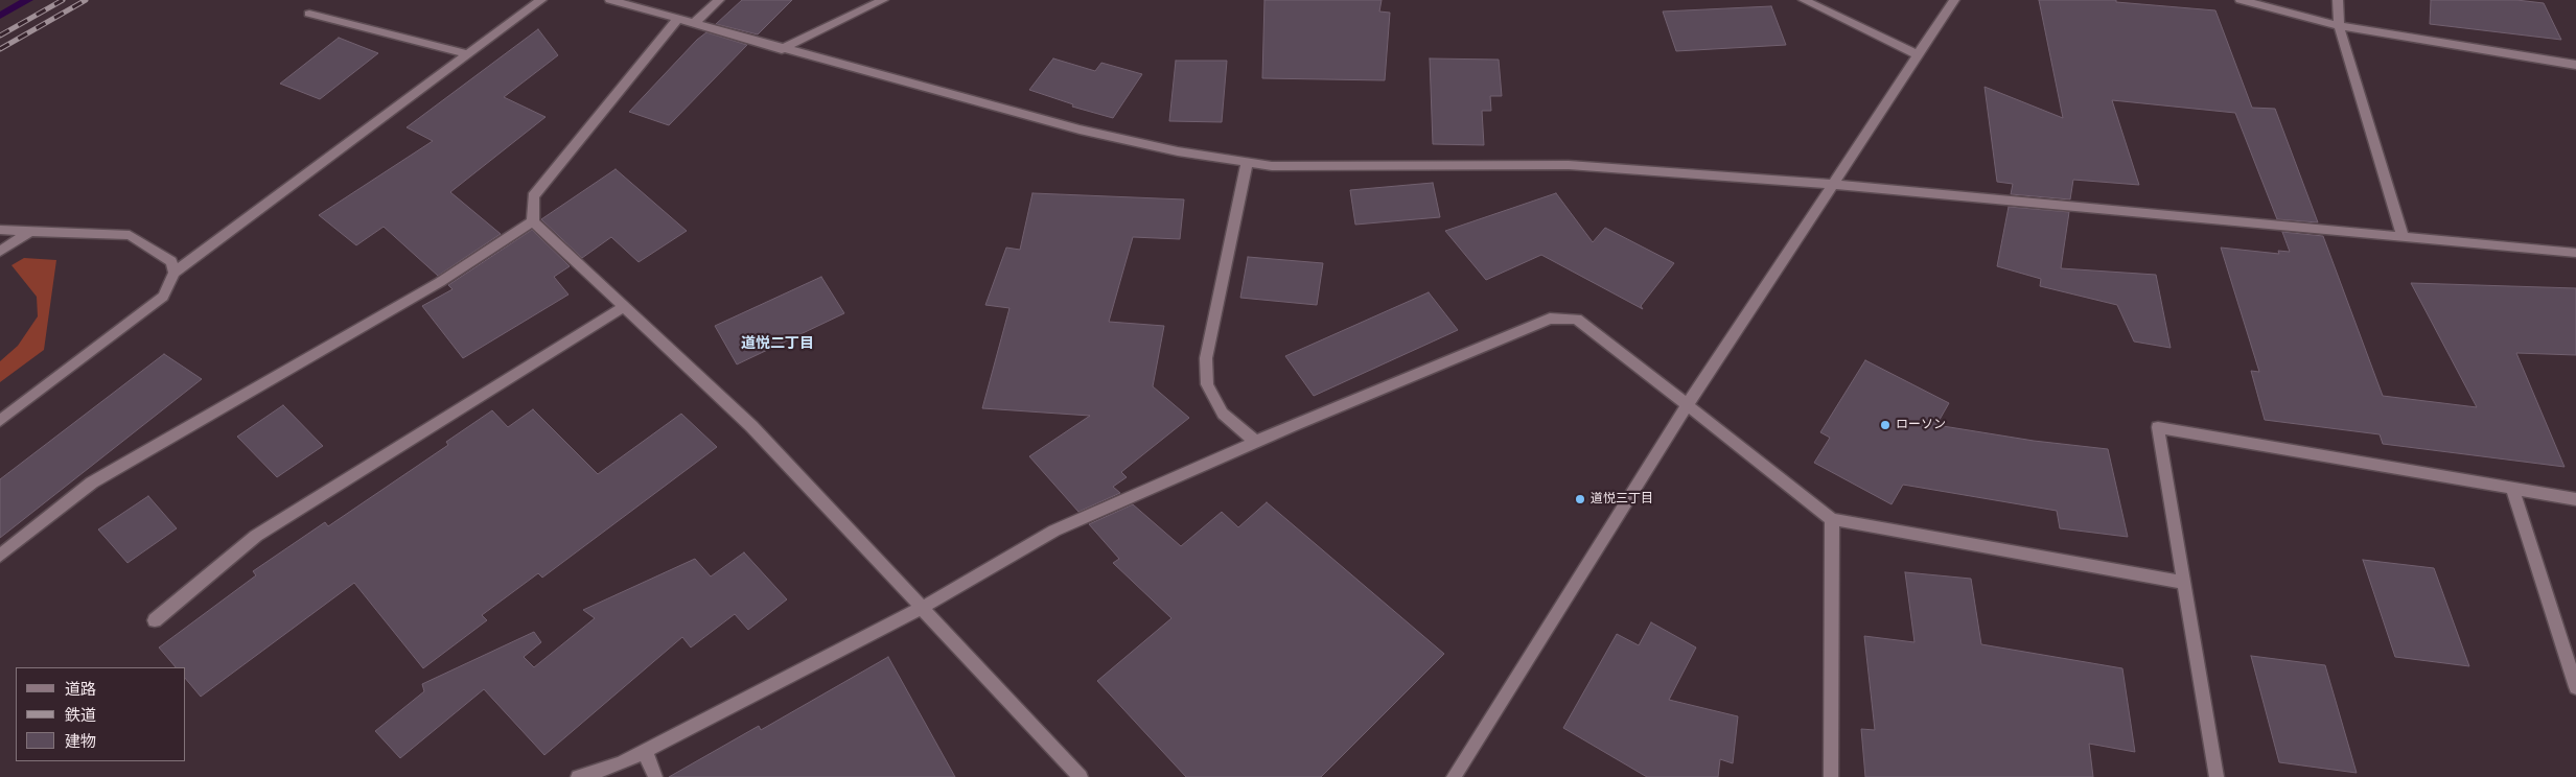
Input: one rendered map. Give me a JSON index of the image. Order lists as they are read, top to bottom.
{
  "districts": ["道悦二丁目"],
  "places": ["ローソン", "道悦三丁目"],
  "legend": ["道路", "鉄道", "建物"]
}
